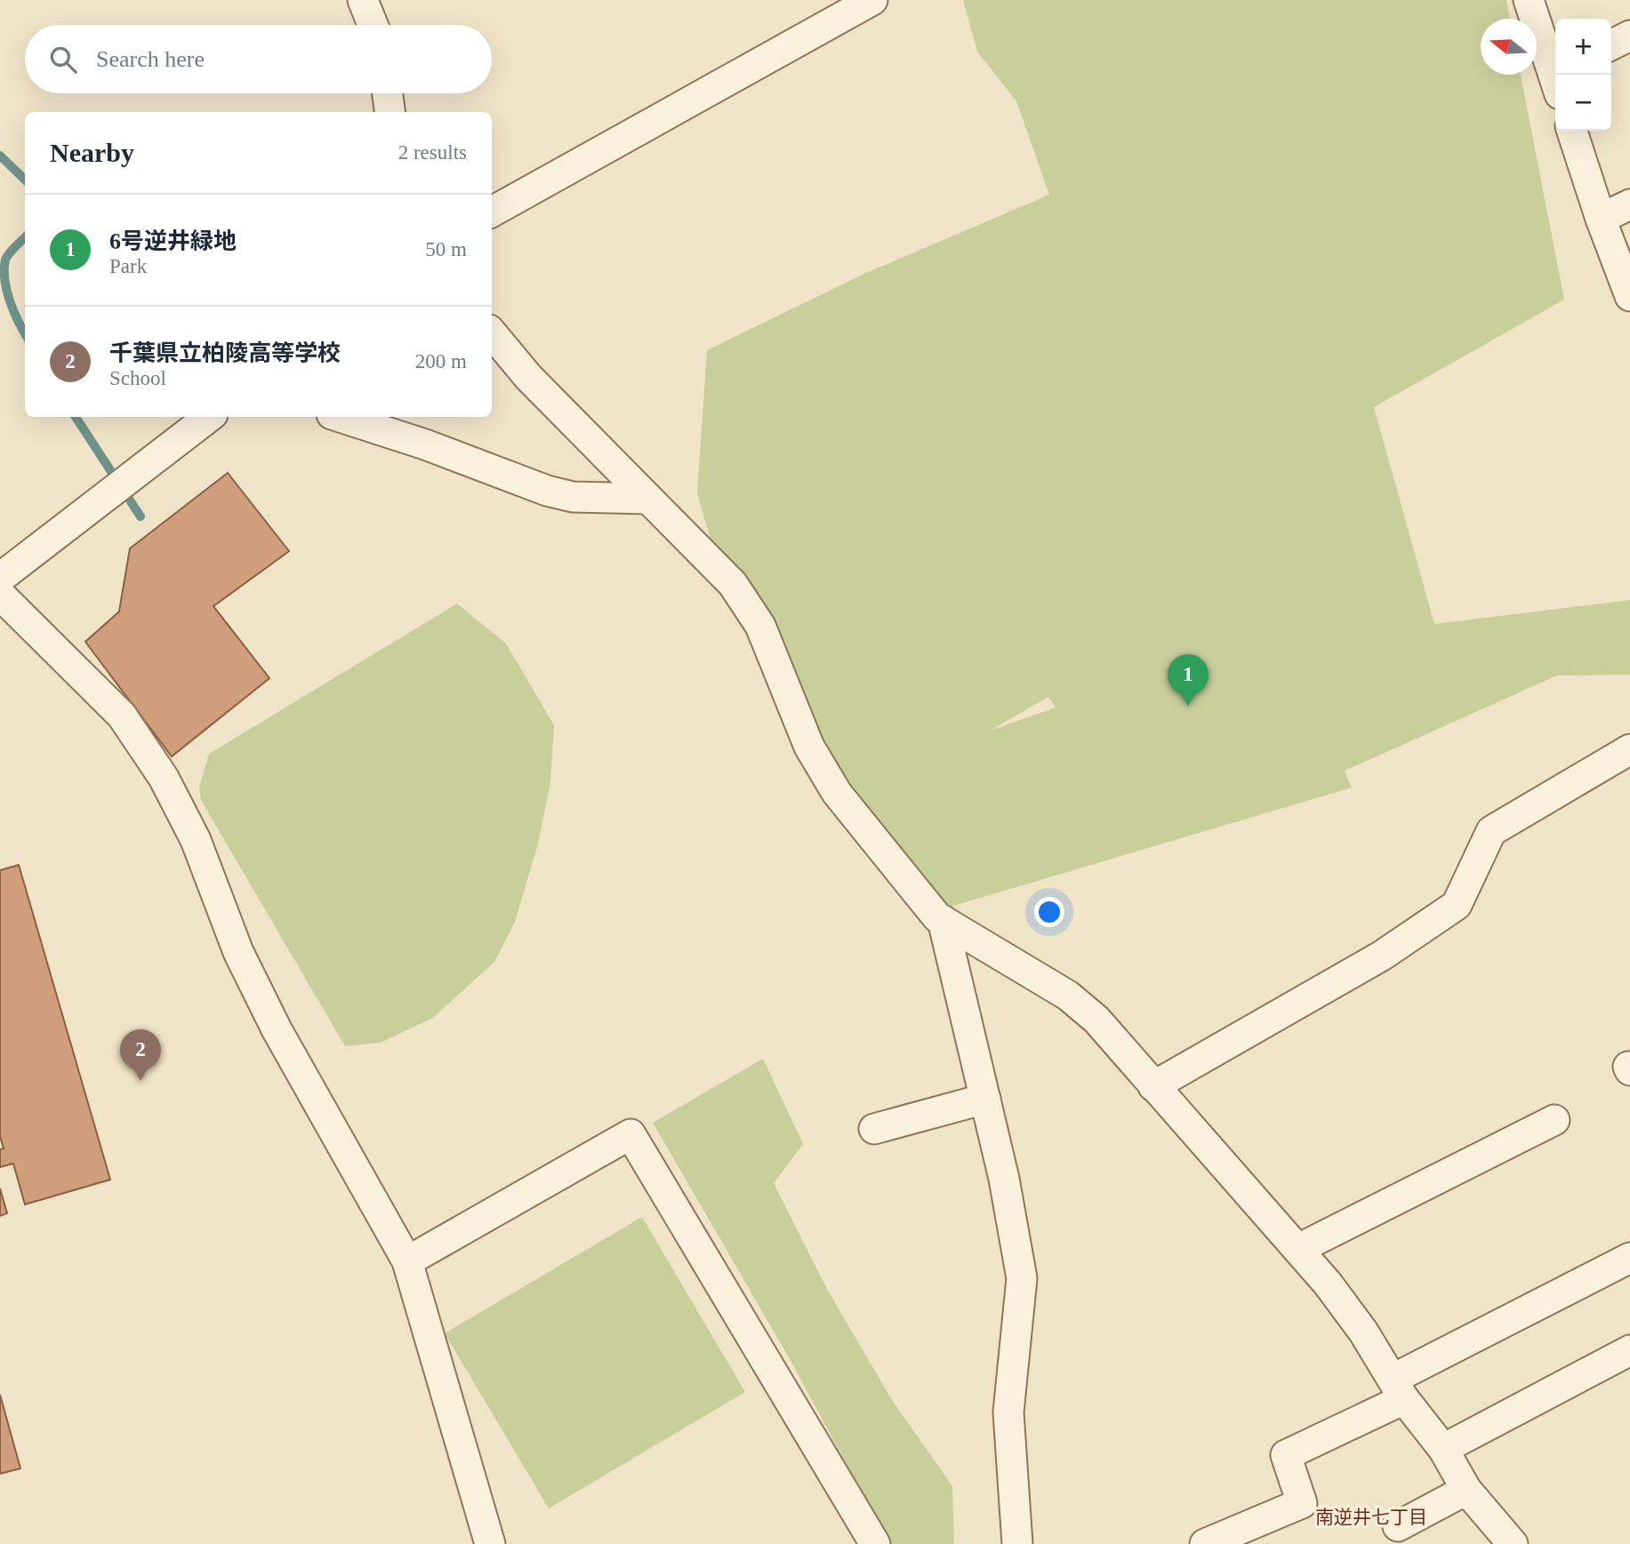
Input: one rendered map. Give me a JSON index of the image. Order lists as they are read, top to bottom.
{
  "districts": ["南逆井七丁目"],
  "north": "left",
  "page": {
    "map_buttons": ["+", "−"],
    "search": "Search here",
    "heading": ["Nearby", "2 results"],
    "list": [
      {
        "mark": "1",
        "name": "6号逆井緑地",
        "note": "Park",
        "value": "50 m"
      },
      {
        "mark": "2",
        "name": "千葉県立柏陵高等学校",
        "note": "School",
        "value": "200 m"
      }
    ],
    "pins": ["1", "2"]
  }
}
